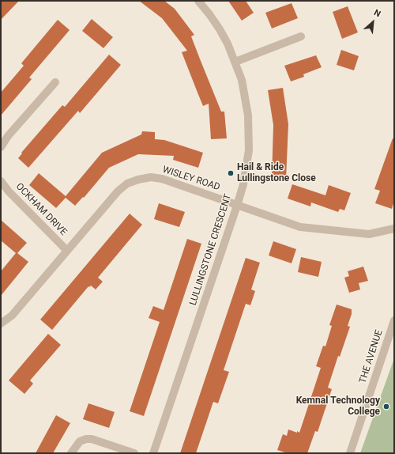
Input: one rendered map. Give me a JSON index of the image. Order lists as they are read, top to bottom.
{
  "streets": {
    "street": [
      "WISLEY ROAD",
      "OCKHAM DRIVE",
      "LULLINGSTONE CRESCENT",
      "THE AVENUE"
    ]
  },
  "crossings": [
    ["WISLEY ROAD", "OCKHAM DRIVE"],
    ["WISLEY ROAD", "LULLINGSTONE CRESCENT"]
  ],
  "places": ["Hail & Ride Lullingstone Close", "Kemnal Technology College"],
  "north": "top right"
}
